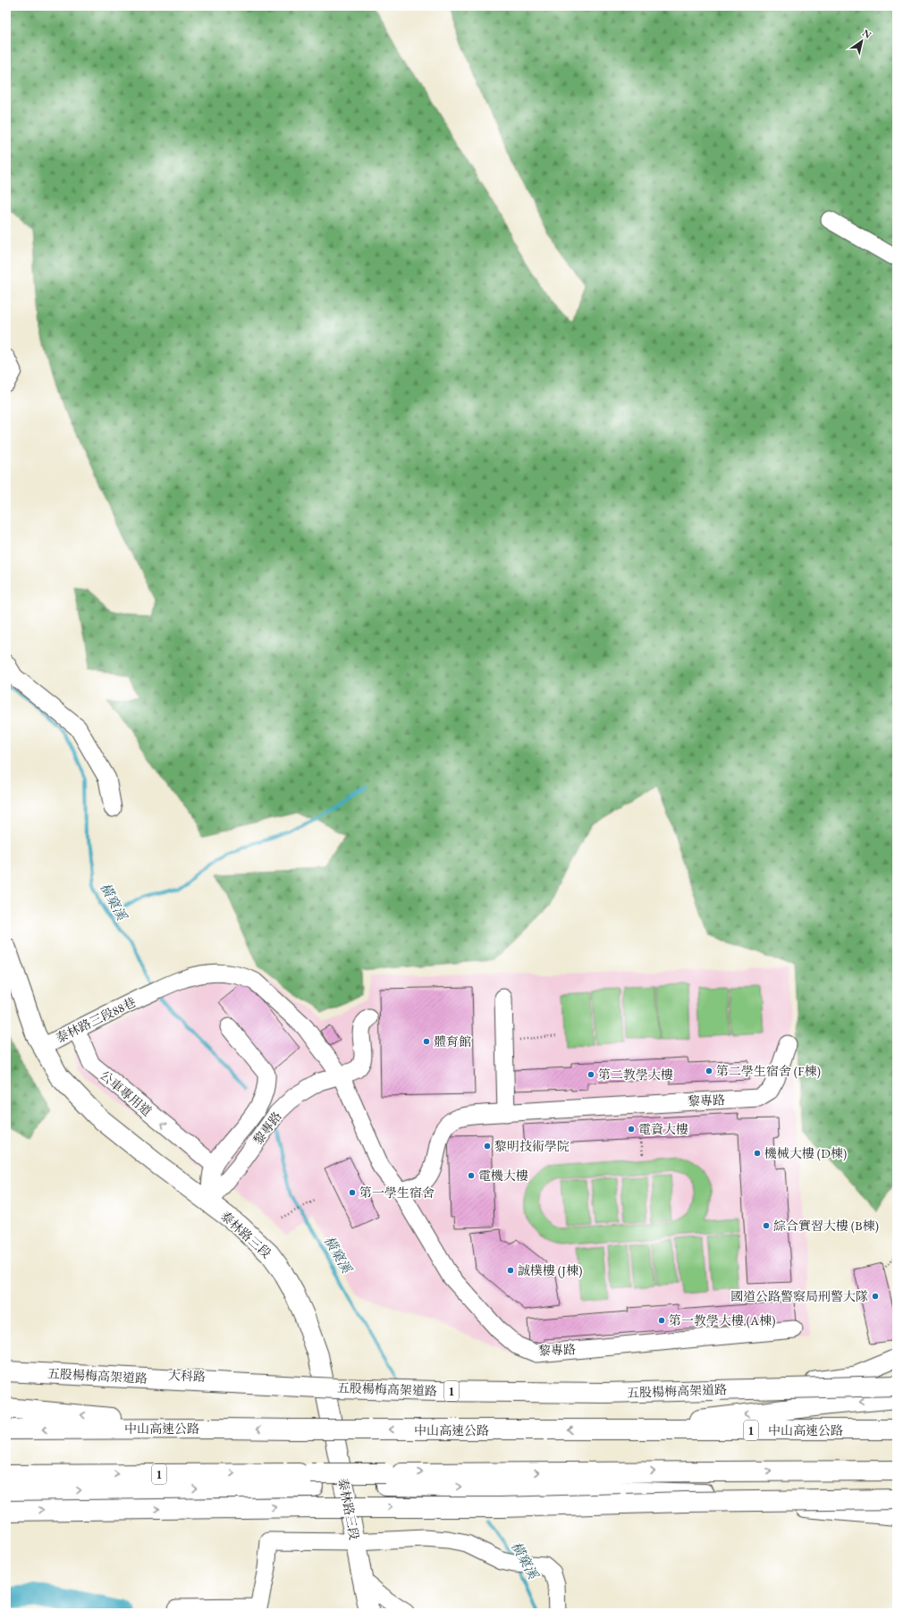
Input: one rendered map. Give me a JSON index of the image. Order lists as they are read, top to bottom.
{
  "streets": {
    "main road": [
      "泰林路三段",
      "五股楊梅高架道路",
      "1",
      "中山高速公路"
    ],
    "street": [
      "泰林路三段88巷",
      "公車專用道",
      "黎專路",
      "大科路"
    ]
  },
  "crossings": [
    ["泰林路三段88巷", "公車專用道"],
    ["泰林路三段88巷", "黎專路"],
    ["泰林路三段88巷", "泰林路三段"],
    ["黎專路", "泰林路三段"],
    ["泰林路三段", "大科路"]
  ],
  "one_way": ["公車專用道"],
  "water": ["橫窠溪"],
  "places": [
    "體育館",
    "第二學生宿舍 (F棟)",
    "第二教學大樓",
    "電資大樓",
    "黎明技術學院",
    "機械大樓 (D棟)",
    "電機大樓",
    "第一學生宿舍",
    "綜合實習大樓 (B棟)",
    "誠樸樓 (J棟)",
    "國道公路警察局刑警大隊",
    "第一教學大樓 (A棟)"
  ],
  "north": "top right"
}
